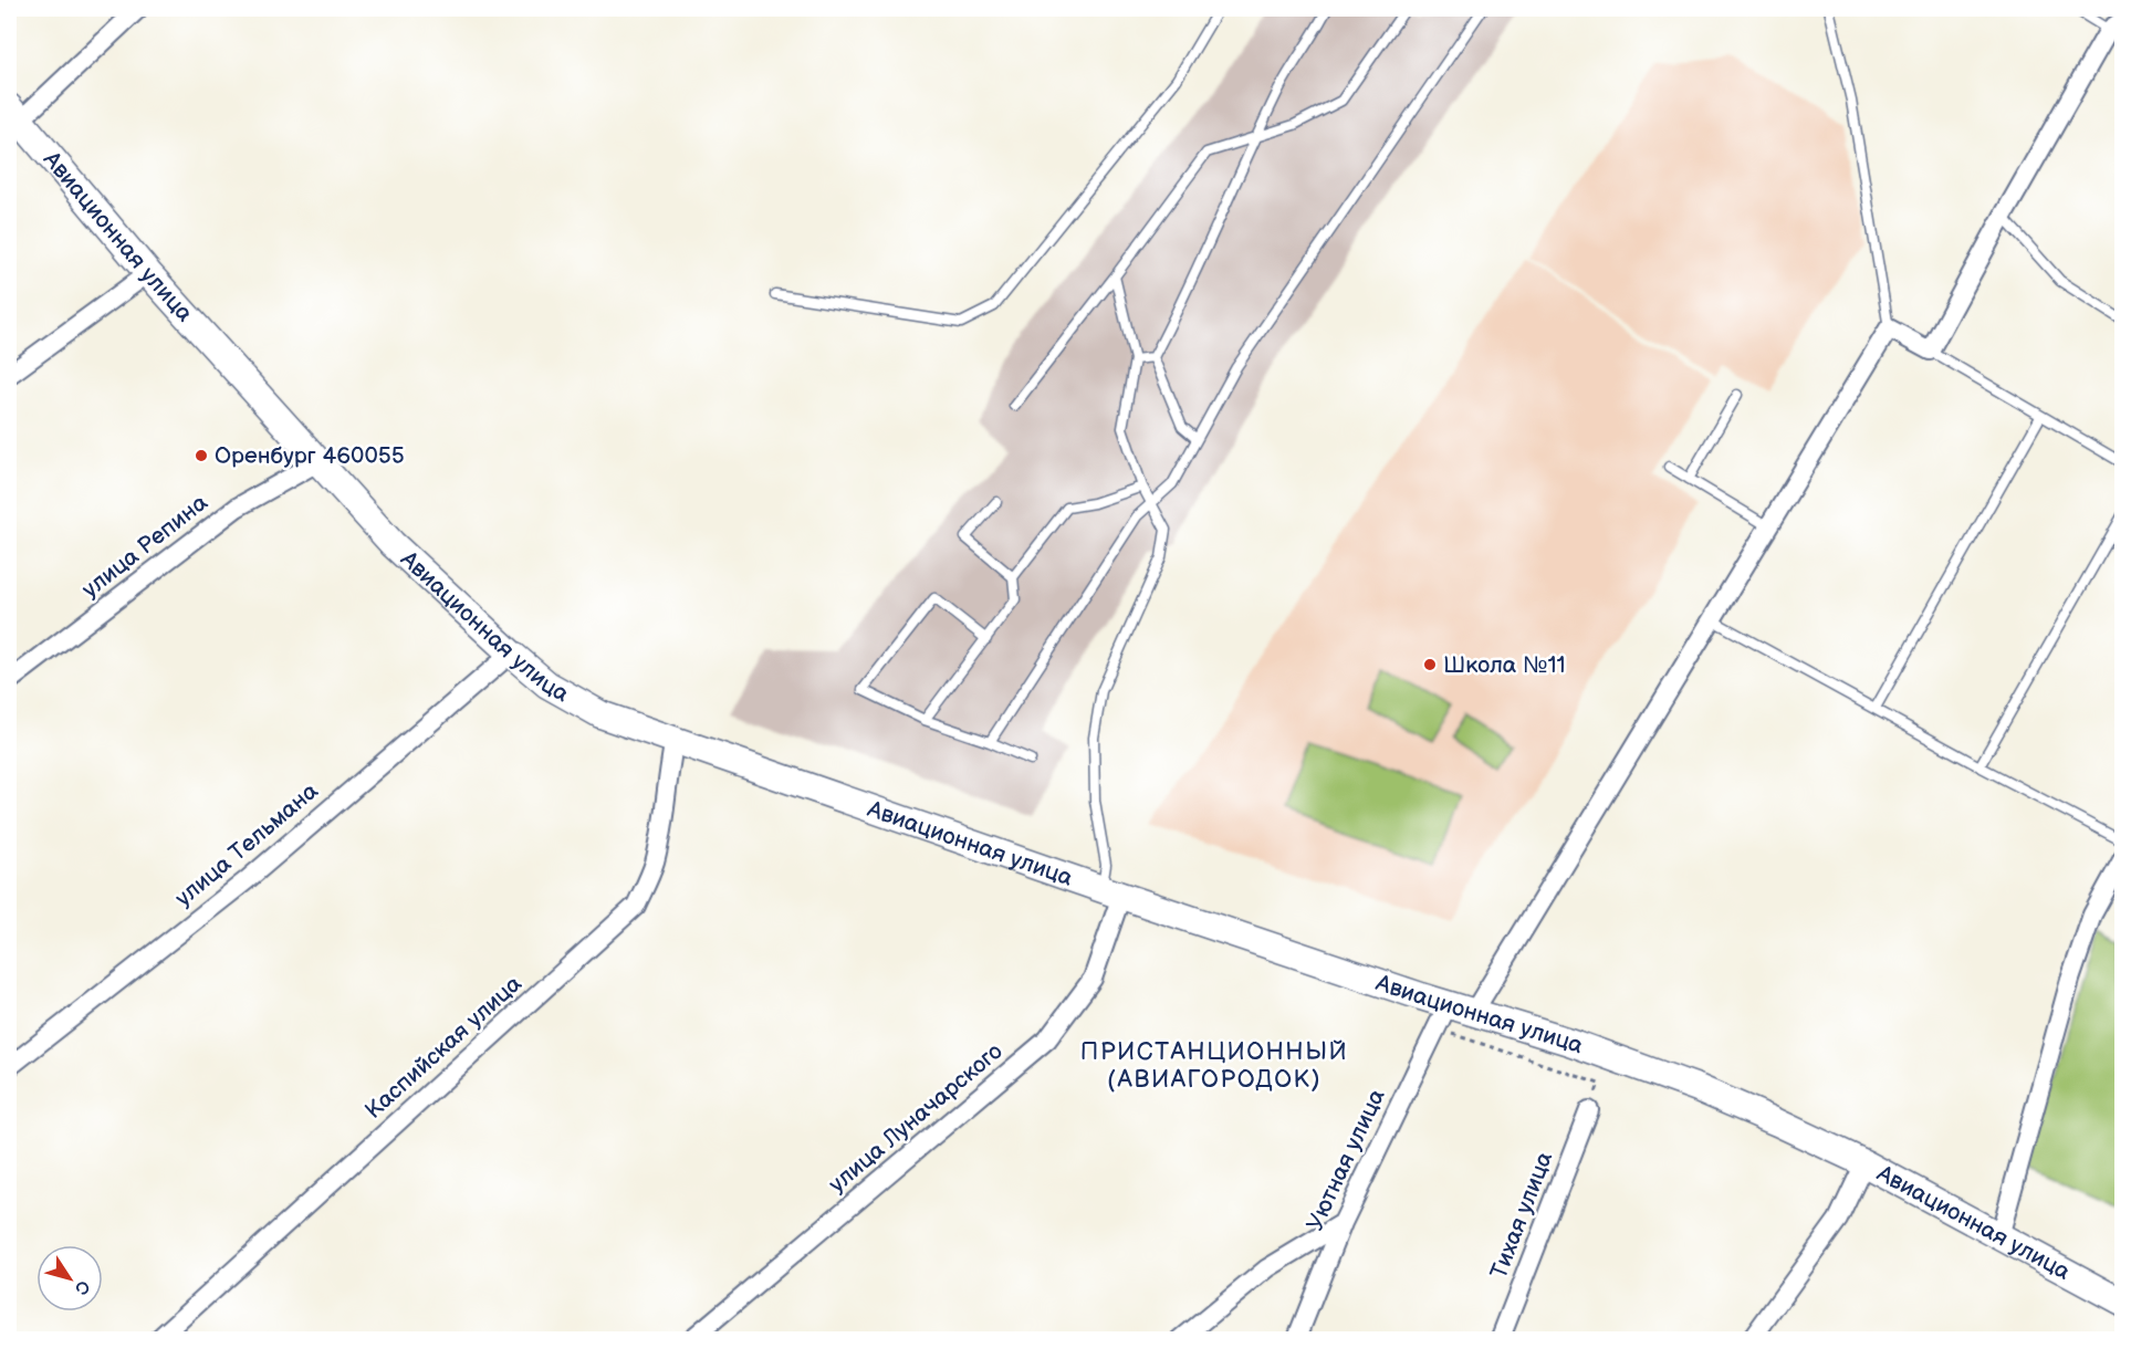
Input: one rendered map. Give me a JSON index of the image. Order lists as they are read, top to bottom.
{
  "streets": {
    "street": [
      "Авиационная улица",
      "улица Репина",
      "улица Тельмана",
      "Каспийская улица",
      "улица Луначарского",
      "Уютная улица",
      "Тихая улица"
    ]
  },
  "crossings": [
    ["Авиационная улица", "улица Репина"],
    ["Авиационная улица", "улица Тельмана"],
    ["Авиационная улица", "Каспийская улица"],
    ["Авиационная улица", "улица Луначарского"],
    ["Авиационная улица", "Уютная улица"]
  ],
  "districts": ["ПРИСТАНЦИОННЫЙ (АВИАГОРОДОК)"],
  "places": ["Оренбург 460055", "Школа №11"],
  "north": "bottom right"
}
